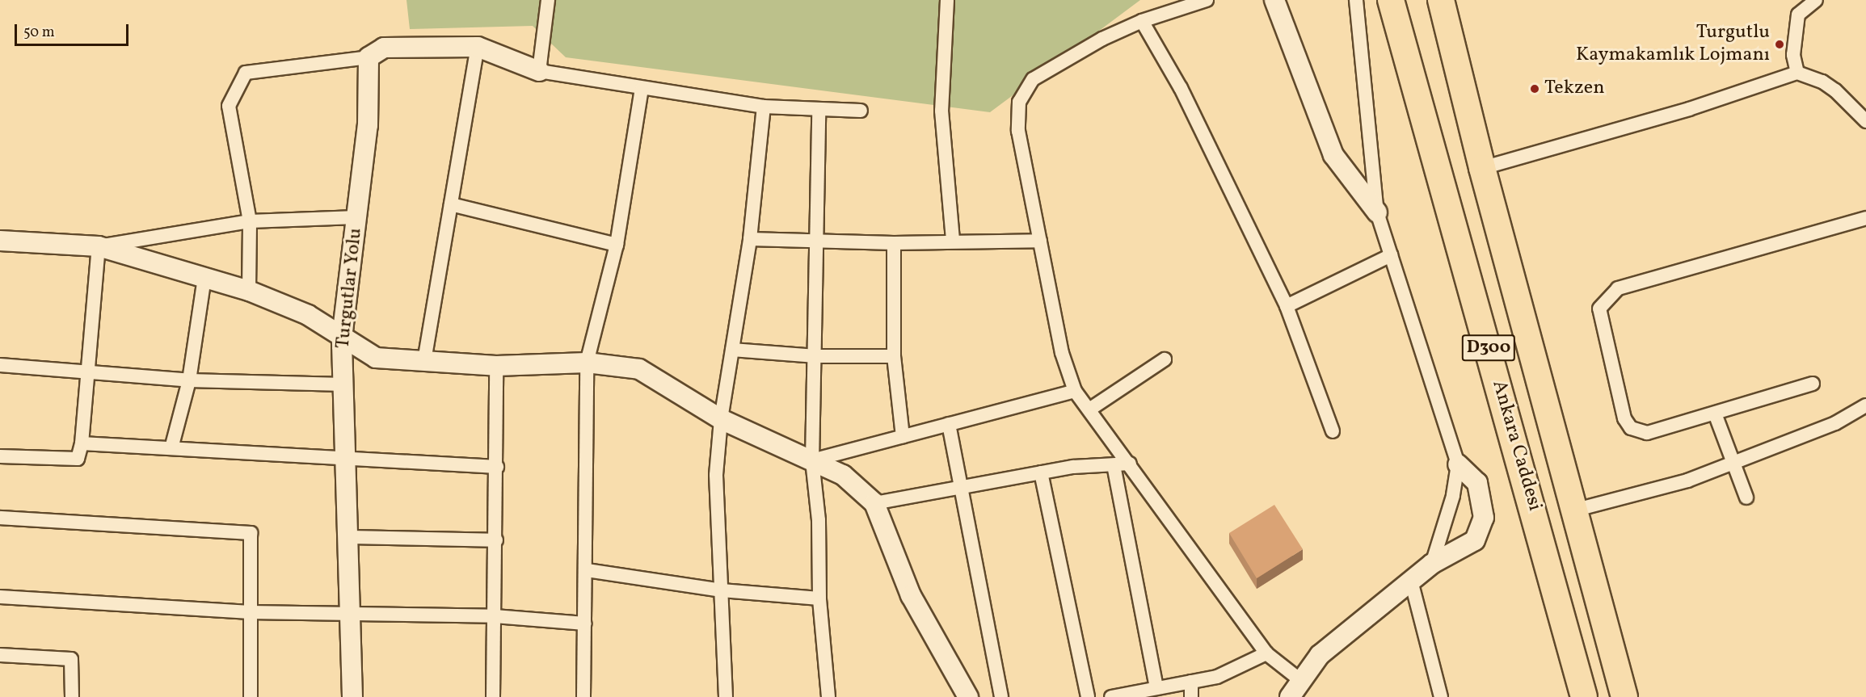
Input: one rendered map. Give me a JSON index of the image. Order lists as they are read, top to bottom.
{
  "streets": {
    "highway": ["D300", "Ankara Caddesi"],
    "street": ["Turgutlar Yolu"]
  },
  "places": ["Turgutlu Kaymakamlık Lojmanı", "Tekzen"],
  "scale_bar": "50 m"
}
